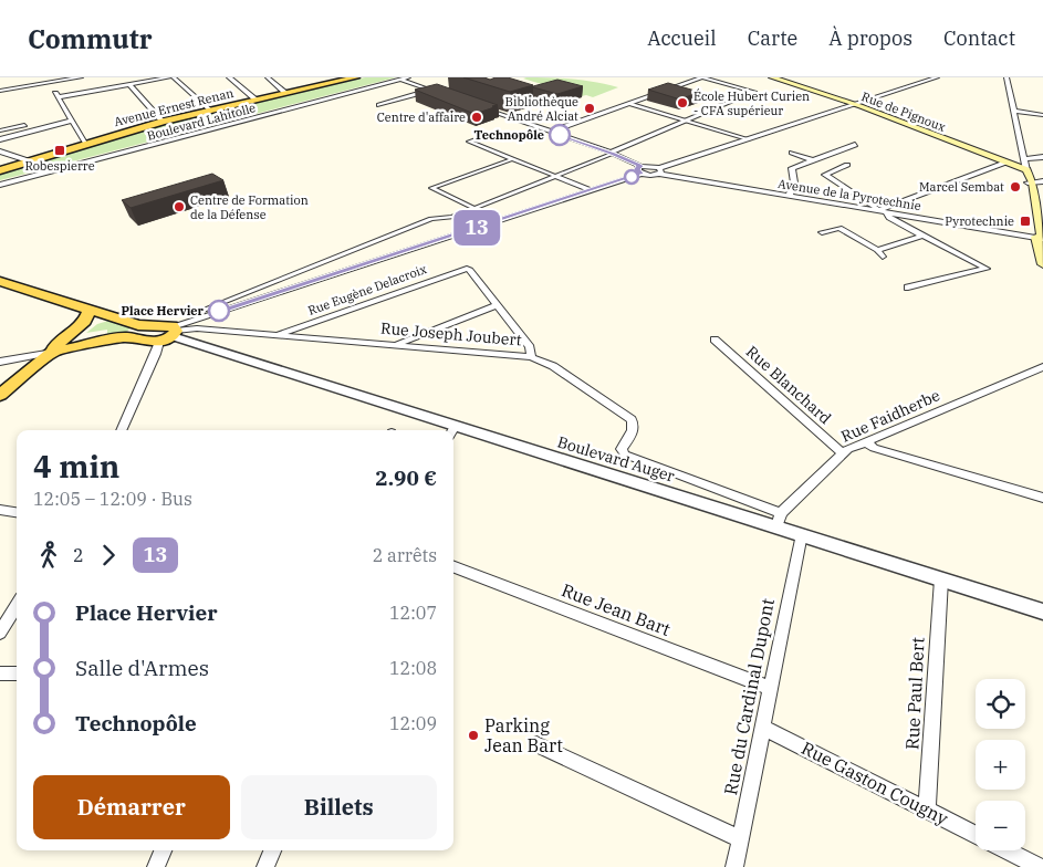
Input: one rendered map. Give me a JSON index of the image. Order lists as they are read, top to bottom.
{
  "streets": {
    "main road": ["Avenue Ernest Renan", "Rue de Pignoux"],
    "street": [
      "Boulevard Lahitolle",
      "Avenue de la Pyrotechnie",
      "Rue Eugène Delacroix",
      "Rue Joseph Joubert",
      "Rue Blanchard",
      "Rue Faidherbe",
      "Boulevard Auger",
      "Rue Jean Bart",
      "Rue Paul Bert",
      "Rue du Cardinal Dupont",
      "Rue Gaston Cougny"
    ]
  },
  "crossings": [
    ["Rue Eugène Delacroix", "Rue Joseph Joubert"],
    ["Rue Joseph Joubert", "Rue Faidherbe"],
    ["Rue Joseph Joubert", "Boulevard Auger"],
    ["Rue Blanchard", "Rue Faidherbe"],
    ["Rue Faidherbe", "Boulevard Auger"],
    ["Boulevard Auger", "Rue Paul Bert"],
    ["Boulevard Auger", "Rue du Cardinal Dupont"],
    ["Rue Jean Bart", "Rue du Cardinal Dupont"],
    ["Rue Paul Bert", "Rue Gaston Cougny"],
    ["Rue du Cardinal Dupont", "Rue Gaston Cougny"]
  ],
  "places": {
    "other": [
      "École Hubert Curien - CFA supérieur",
      "Bibliothèque André Alciat",
      "Centre d'affaire",
      "Technopôle",
      "Marcel Sembat",
      "Centre de Formation de la Défense",
      "Place Hervier",
      "Parking Jean Bart"
    ],
    "transit": ["Robespierre", "Pyrotechnie"]
  },
  "lines": ["bus line 13"],
  "page": {
    "header": "Commutr",
    "nav": [
      "Accueil",
      "Carte",
      "À propos",
      "Contact"
    ],
    "on_map": "13",
    "heading": ["4 min", "12:05 – 12:09 · Bus", "2.90 €"],
    "legs": ["2", "13", "2 arrêts"],
    "list": [
      {
        "name": "Place Hervier",
        "value": "12:07"
      },
      {
        "name": "Salle d'Armes",
        "value": "12:08"
      },
      {
        "name": "Technopôle",
        "value": "12:09"
      }
    ],
    "map_buttons": ["+", "−"],
    "buttons": ["Démarrer", "Billets"]
  }
}
